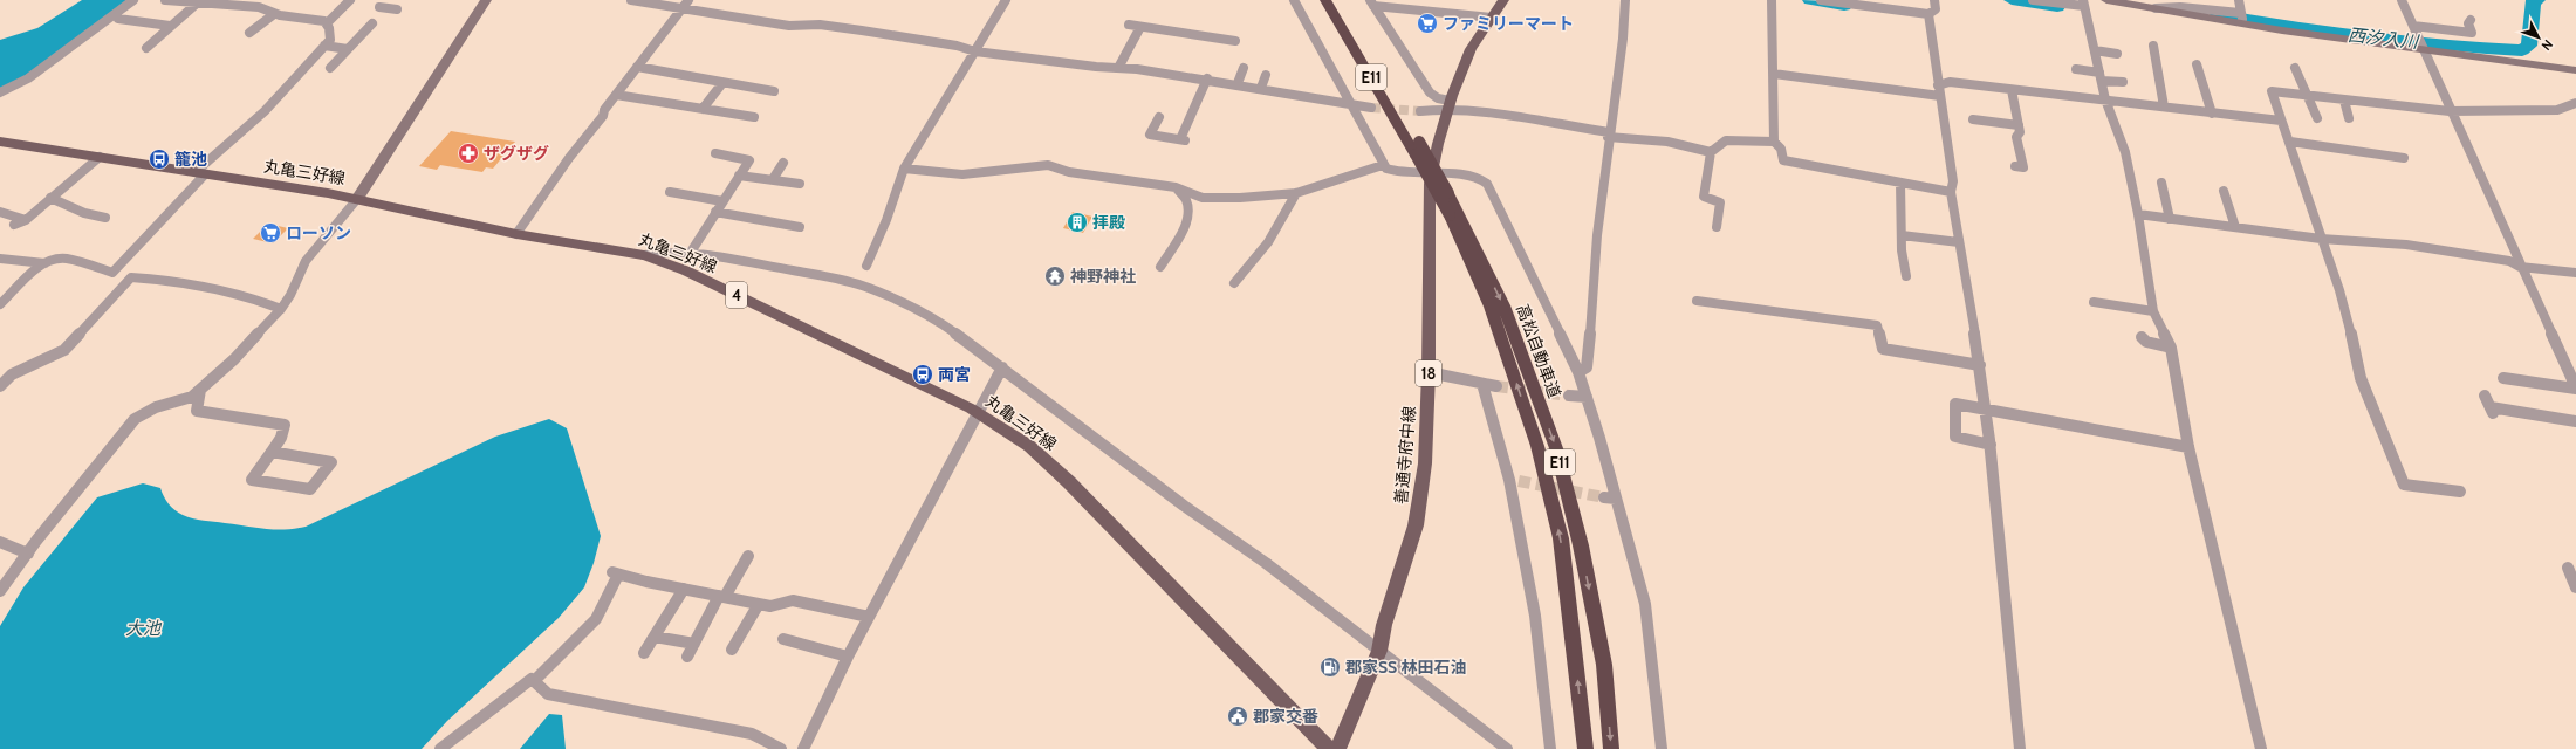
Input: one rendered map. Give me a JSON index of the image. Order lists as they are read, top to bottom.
{
  "streets": {
    "highway": ["E11", "高松自動車道"],
    "main road": [
      "丸亀三好線",
      "4",
      "18",
      "善通寺府中線"
    ]
  },
  "water": ["西汐入川", "大池"],
  "places": {
    "supermarket": ["ファミリーマート", "ローソン"],
    "pharmacy": ["ザグザグ"],
    "bus stop": ["籠池", "両宮"],
    "building": ["拝殿"],
    "temple": ["神野神社"],
    "fuel station": ["郡家SS 林田石油"],
    "public building": ["郡家交番"]
  },
  "north": "bottom right"
}
